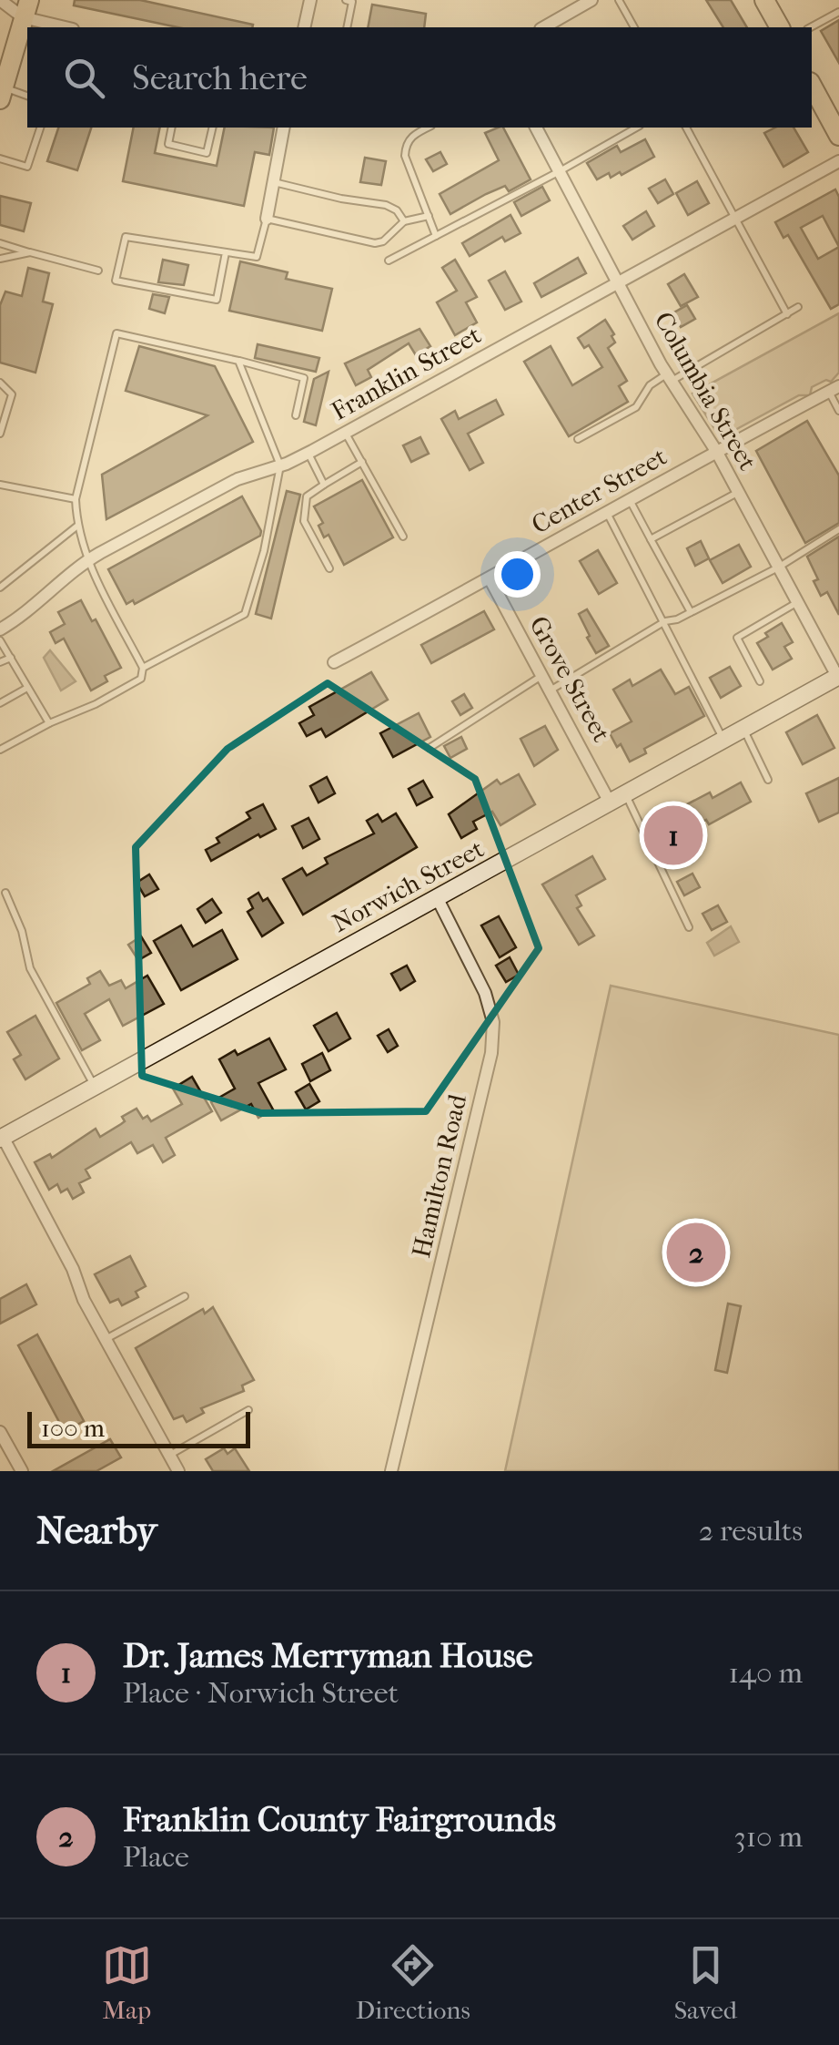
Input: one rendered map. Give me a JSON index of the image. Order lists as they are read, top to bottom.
{
  "streets": {
    "main road": ["Norwich Street"],
    "street": [
      "Franklin Street",
      "Columbia Street",
      "Center Street",
      "Grove Street",
      "Hamilton Road"
    ]
  },
  "crossings": [
    ["Franklin Street", "Columbia Street"],
    ["Columbia Street", "Center Street"],
    ["Columbia Street", "Norwich Street"],
    ["Center Street", "Grove Street"],
    ["Grove Street", "Norwich Street"],
    ["Norwich Street", "Hamilton Road"]
  ],
  "scale_bar": "100 m",
  "page": {
    "search": "Search here",
    "pins": ["1", "2"],
    "scale": "100 m",
    "heading": ["Nearby", "2 results"],
    "list": [
      {
        "mark": "1",
        "name": "Dr. James Merryman House",
        "note": "Place · Norwich Street",
        "value": "140 m"
      },
      {
        "mark": "2",
        "name": "Franklin County Fairgrounds",
        "note": "Place",
        "value": "310 m"
      }
    ],
    "nav": ["Map", "Directions", "Saved"]
  }
}
